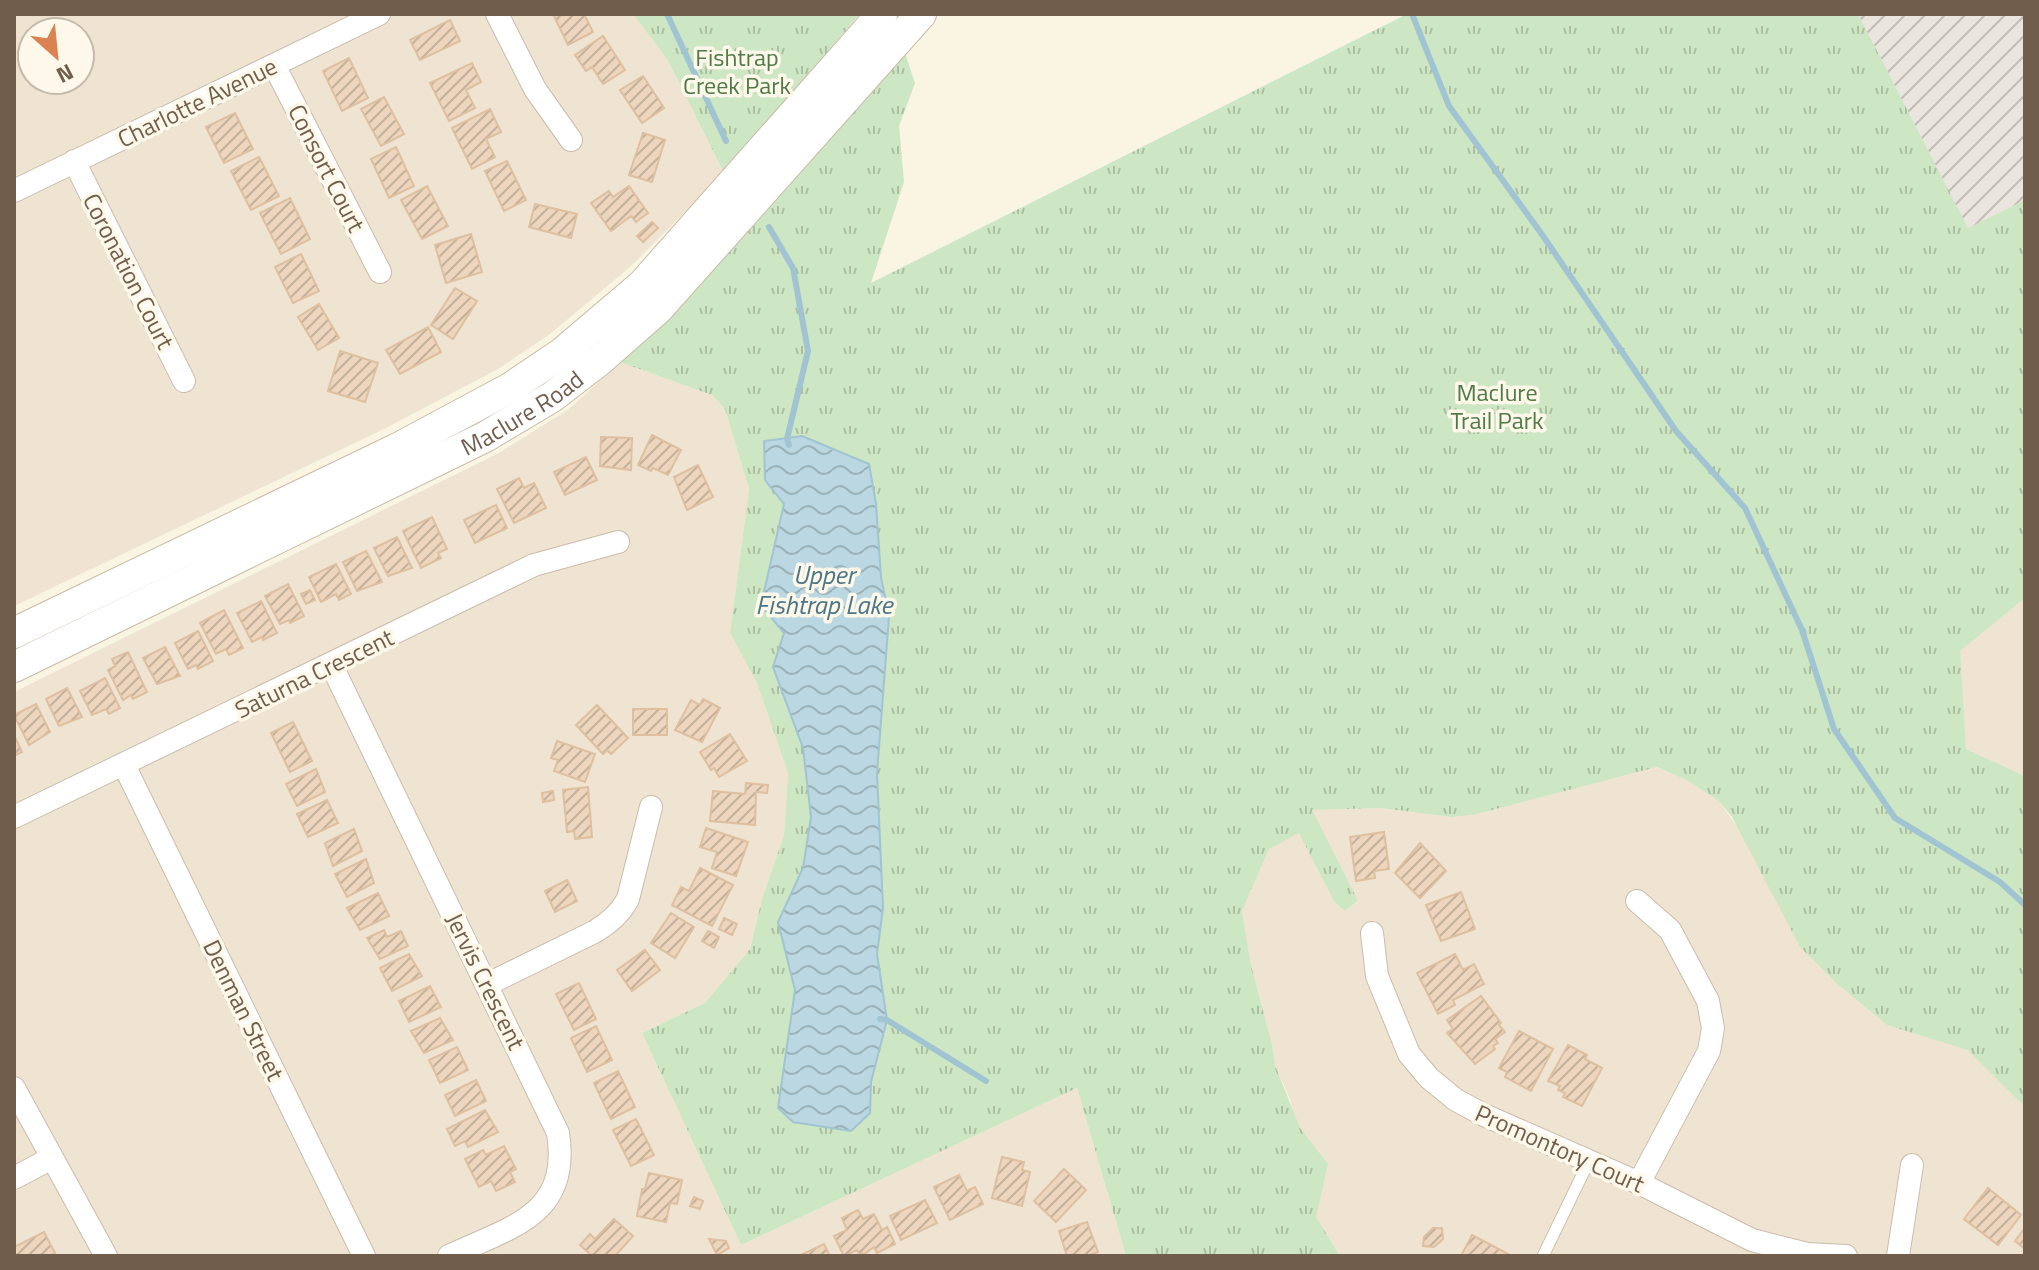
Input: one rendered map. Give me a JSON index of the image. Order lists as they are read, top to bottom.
{
  "streets": {
    "main road": ["Maclure Road"],
    "street": [
      "Charlotte Avenue",
      "Consort Court",
      "Coronation Court",
      "Saturna Crescent",
      "Jervis Crescent",
      "Denman Street",
      "Promontory Court"
    ]
  },
  "crossings": [
    ["Charlotte Avenue", "Consort Court"],
    ["Charlotte Avenue", "Coronation Court"],
    ["Saturna Crescent", "Jervis Crescent"],
    ["Saturna Crescent", "Denman Street"]
  ],
  "water": ["Upper Fishtrap Lake"],
  "parks": ["Fishtrap Creek Park", "Maclure Trail Park"],
  "north": "bottom right"
}
